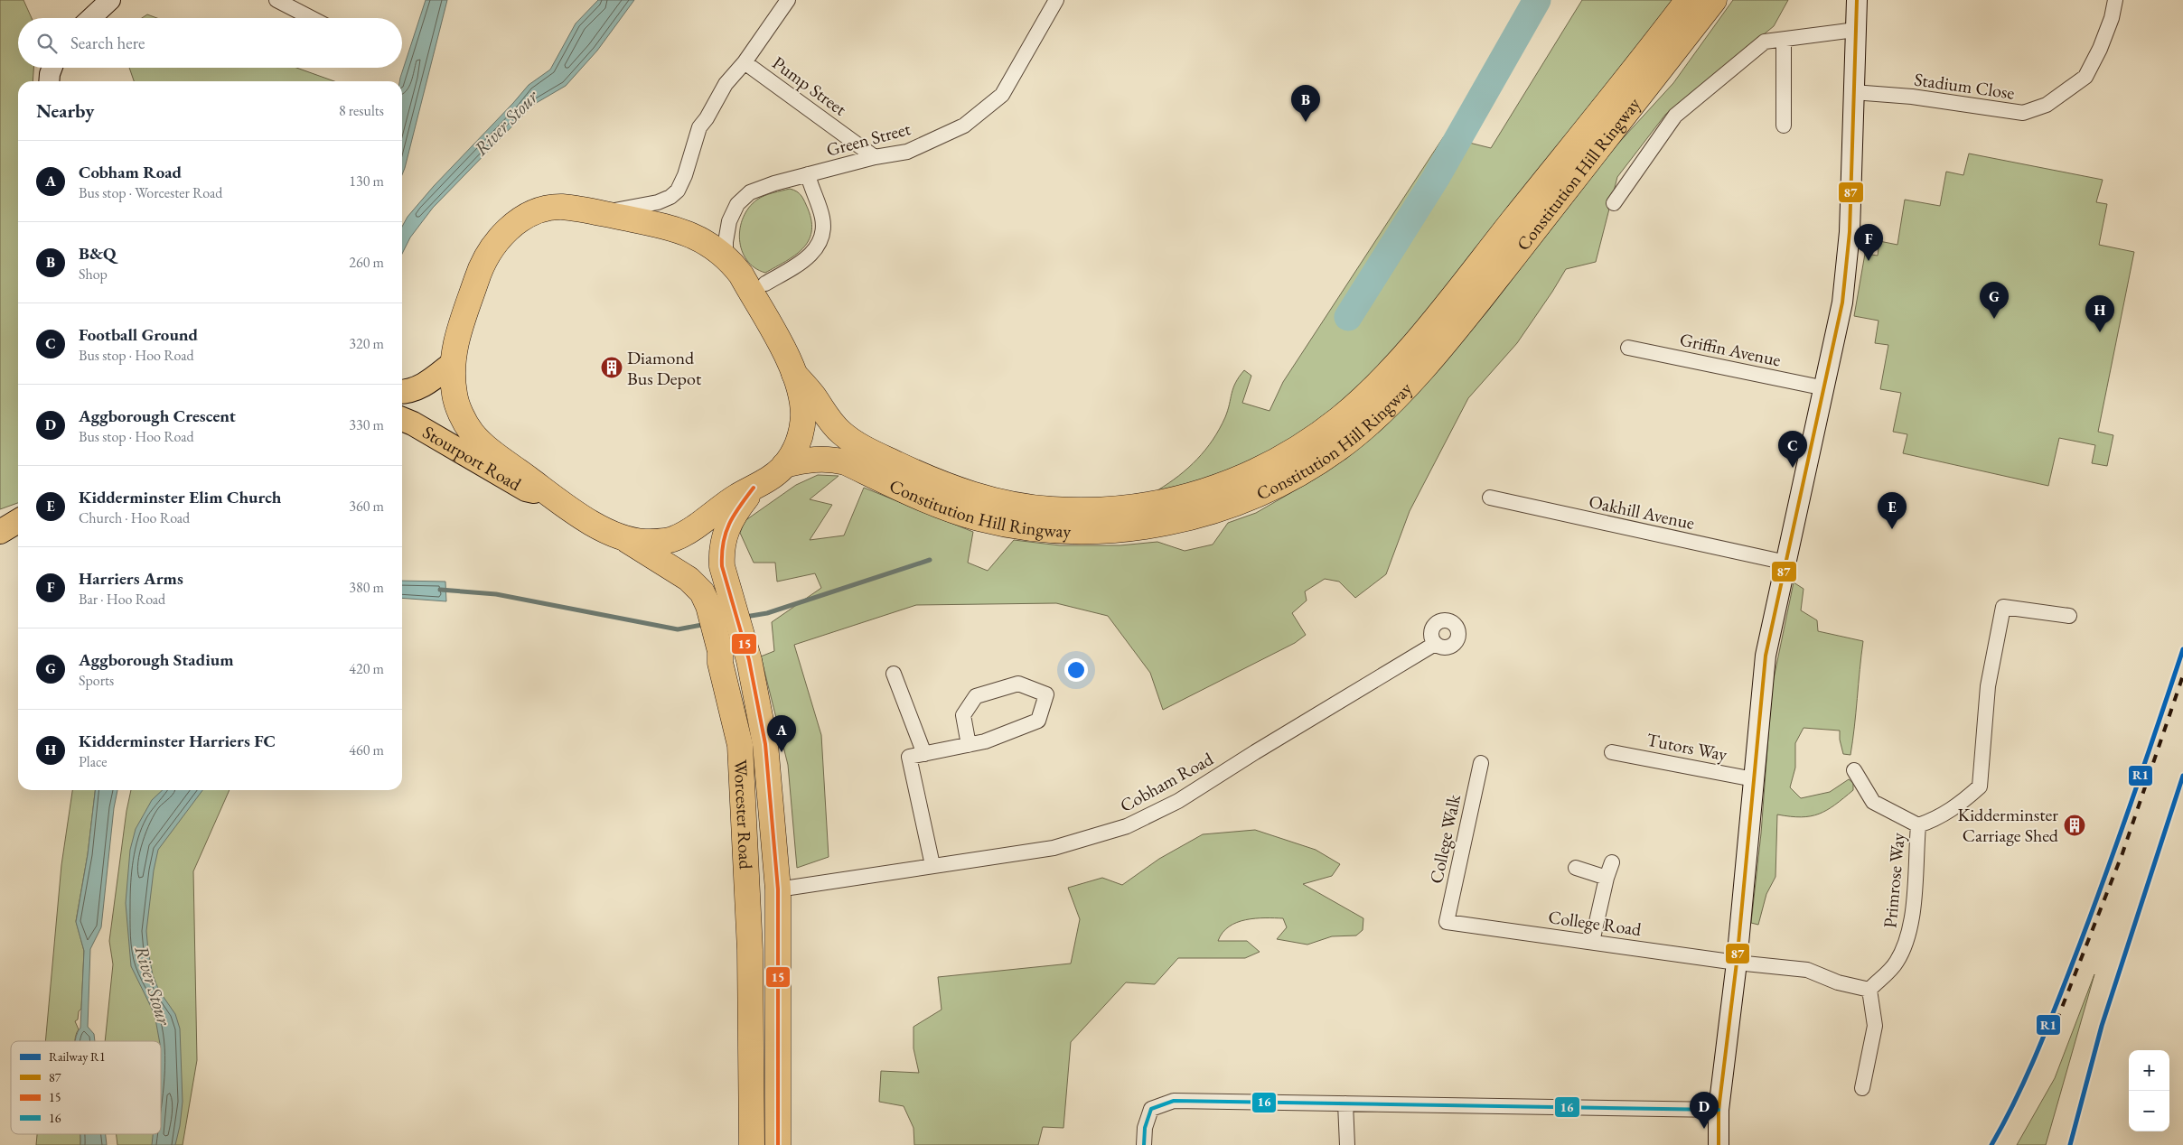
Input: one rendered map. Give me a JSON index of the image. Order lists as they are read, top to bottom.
{
  "streets": {
    "highway": ["Constitution Hill Ringway", "Worcester Road"],
    "main road": ["Stourport Road"],
    "street": [
      "Pump Street",
      "Stadium Close",
      "Green Street",
      "Griffin Avenue",
      "Oakhill Avenue",
      "Tutors Way",
      "Cobham Road",
      "College Walk",
      "Primrose Way",
      "College Road"
    ]
  },
  "crossings": [
    ["Pump Street", "Green Street"],
    ["Cobham Road", "Worcester Road"],
    ["College Walk", "College Road"]
  ],
  "water": ["River Stour"],
  "places": {
    "building": ["Diamond Bus Depot", "Kidderminster Carriage Shed"]
  },
  "lines": [
    "transit line 87",
    "transit line 15",
    "rail line R1",
    "transit line 16"
  ],
  "legend": [
    "Railway R1",
    "87",
    "15",
    "16"
  ],
  "page": {
    "search": "Search here",
    "heading": ["Nearby", "8 results"],
    "pins": [
      "B",
      "F",
      "G",
      "H",
      "C",
      "E",
      "A",
      "D"
    ],
    "list": [
      {
        "mark": "A",
        "name": "Cobham Road",
        "note": "Bus stop · Worcester Road",
        "value": "130 m"
      },
      {
        "mark": "B",
        "name": "B&Q",
        "note": "Shop",
        "value": "260 m"
      },
      {
        "mark": "C",
        "name": "Football Ground",
        "note": "Bus stop · Hoo Road",
        "value": "320 m"
      },
      {
        "mark": "D",
        "name": "Aggborough Crescent",
        "note": "Bus stop · Hoo Road",
        "value": "330 m"
      },
      {
        "mark": "E",
        "name": "Kidderminster Elim Church",
        "note": "Church · Hoo Road",
        "value": "360 m"
      },
      {
        "mark": "F",
        "name": "Harriers Arms",
        "note": "Bar · Hoo Road",
        "value": "380 m"
      },
      {
        "mark": "G",
        "name": "Aggborough Stadium",
        "note": "Sports",
        "value": "420 m"
      },
      {
        "mark": "H",
        "name": "Kidderminster Harriers FC",
        "note": "Place",
        "value": "460 m"
      }
    ],
    "map_buttons": ["+", "−"]
  }
}
